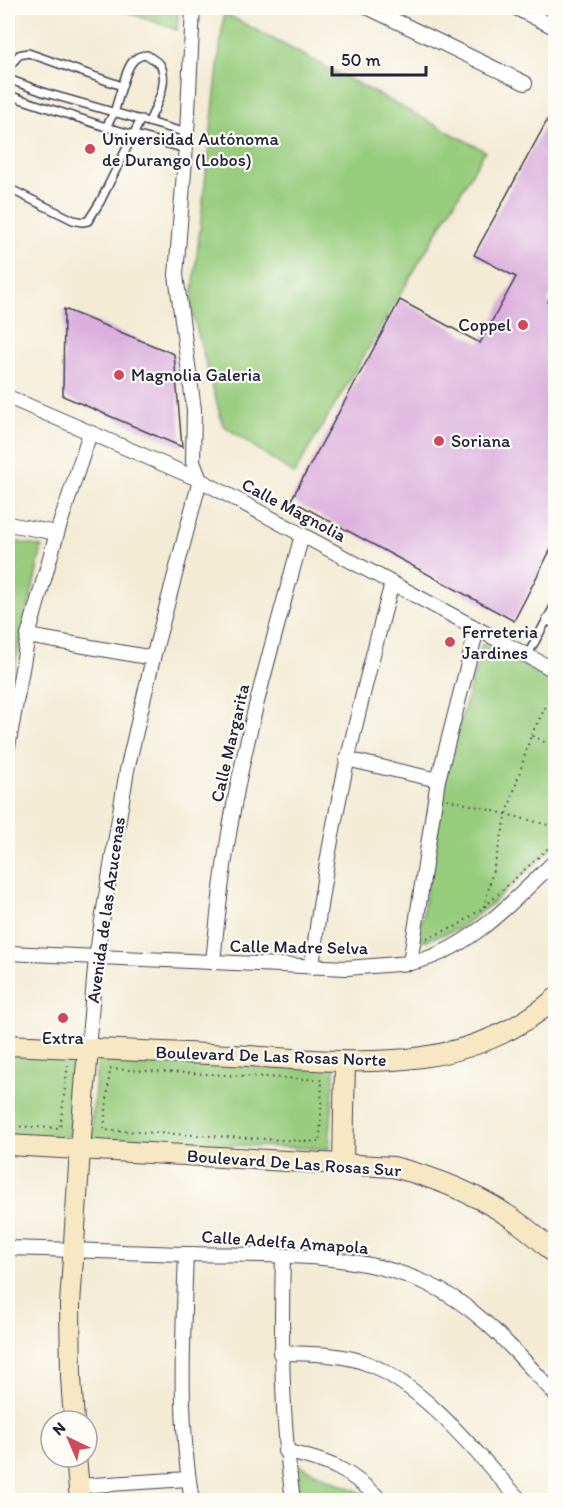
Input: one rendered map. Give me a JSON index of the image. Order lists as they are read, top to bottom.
{
  "streets": {
    "main road": ["Avenida de las Azucenas", "Boulevard De Las Rosas Norte", "Boulevard De Las Rosas Sur"],
    "street": [
      "Calle Magnolia",
      "Calle Margarita",
      "Calle Madre Selva",
      "Calle Adelfa Amapola"
    ]
  },
  "crossings": [
    ["Calle Magnolia", "Calle Margarita"],
    ["Calle Magnolia", "Avenida de las Azucenas"],
    ["Calle Margarita", "Calle Madre Selva"],
    ["Avenida de las Azucenas", "Calle Madre Selva"],
    ["Avenida de las Azucenas", "Boulevard De Las Rosas Norte"],
    ["Avenida de las Azucenas", "Boulevard De Las Rosas Sur"],
    ["Avenida de las Azucenas", "Calle Adelfa Amapola"]
  ],
  "places": [
    "Universidad Autónoma de Durango (Lobos)",
    "Coppel",
    "Magnolia Galeria",
    "Soriana",
    "Ferreteria Jardines",
    "Extra"
  ],
  "scale_bar": "50 m",
  "north": "top left"
}
